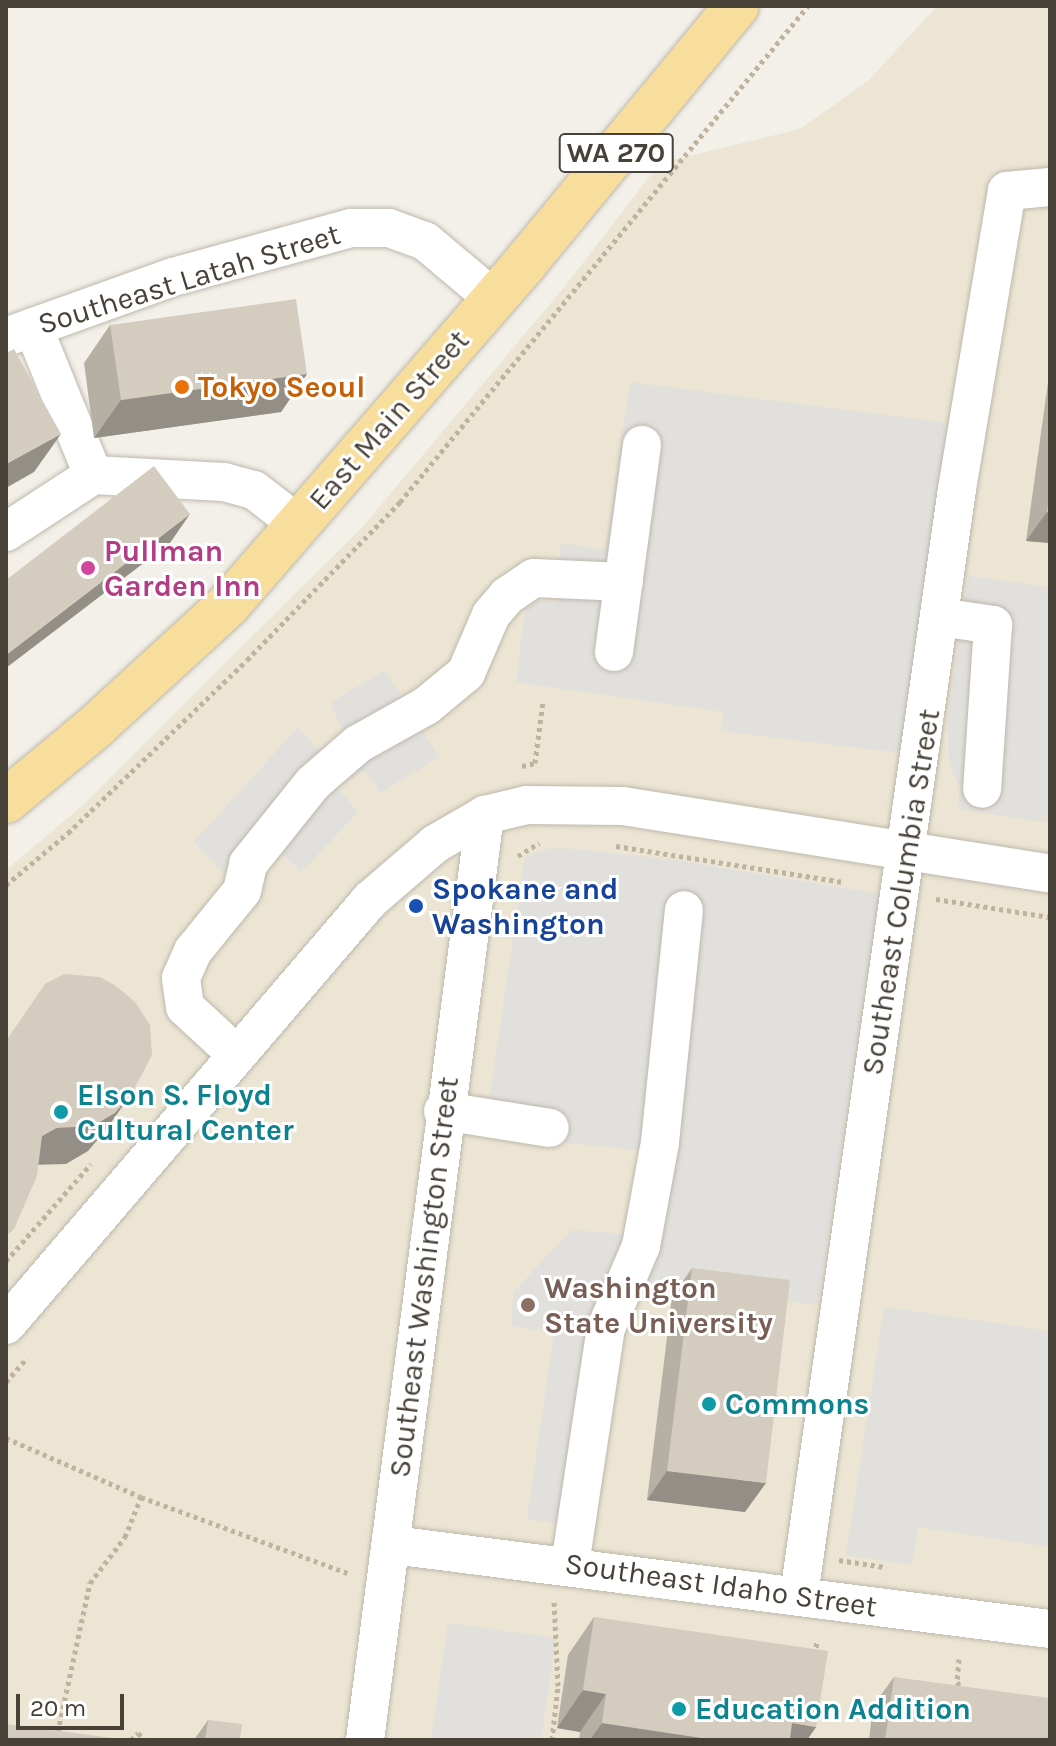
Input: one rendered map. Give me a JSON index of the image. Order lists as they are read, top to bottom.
{
  "streets": {
    "main road": ["WA 270", "East Main Street"],
    "street": [
      "Southeast Latah Street",
      "Southeast Columbia Street",
      "Southeast Washington Street",
      "Southeast Idaho Street"
    ]
  },
  "crossings": [
    ["Southeast Latah Street", "East Main Street"],
    ["Southeast Columbia Street", "Southeast Idaho Street"],
    ["Southeast Washington Street", "Southeast Idaho Street"]
  ],
  "places": [
    "Tokyo Seoul",
    "Pullman Garden Inn",
    "Spokane and Washington",
    "Elson S. Floyd Cultural Center",
    "Washington State University",
    "Commons",
    "Education Addition"
  ],
  "scale_bar": "20 m"
}
